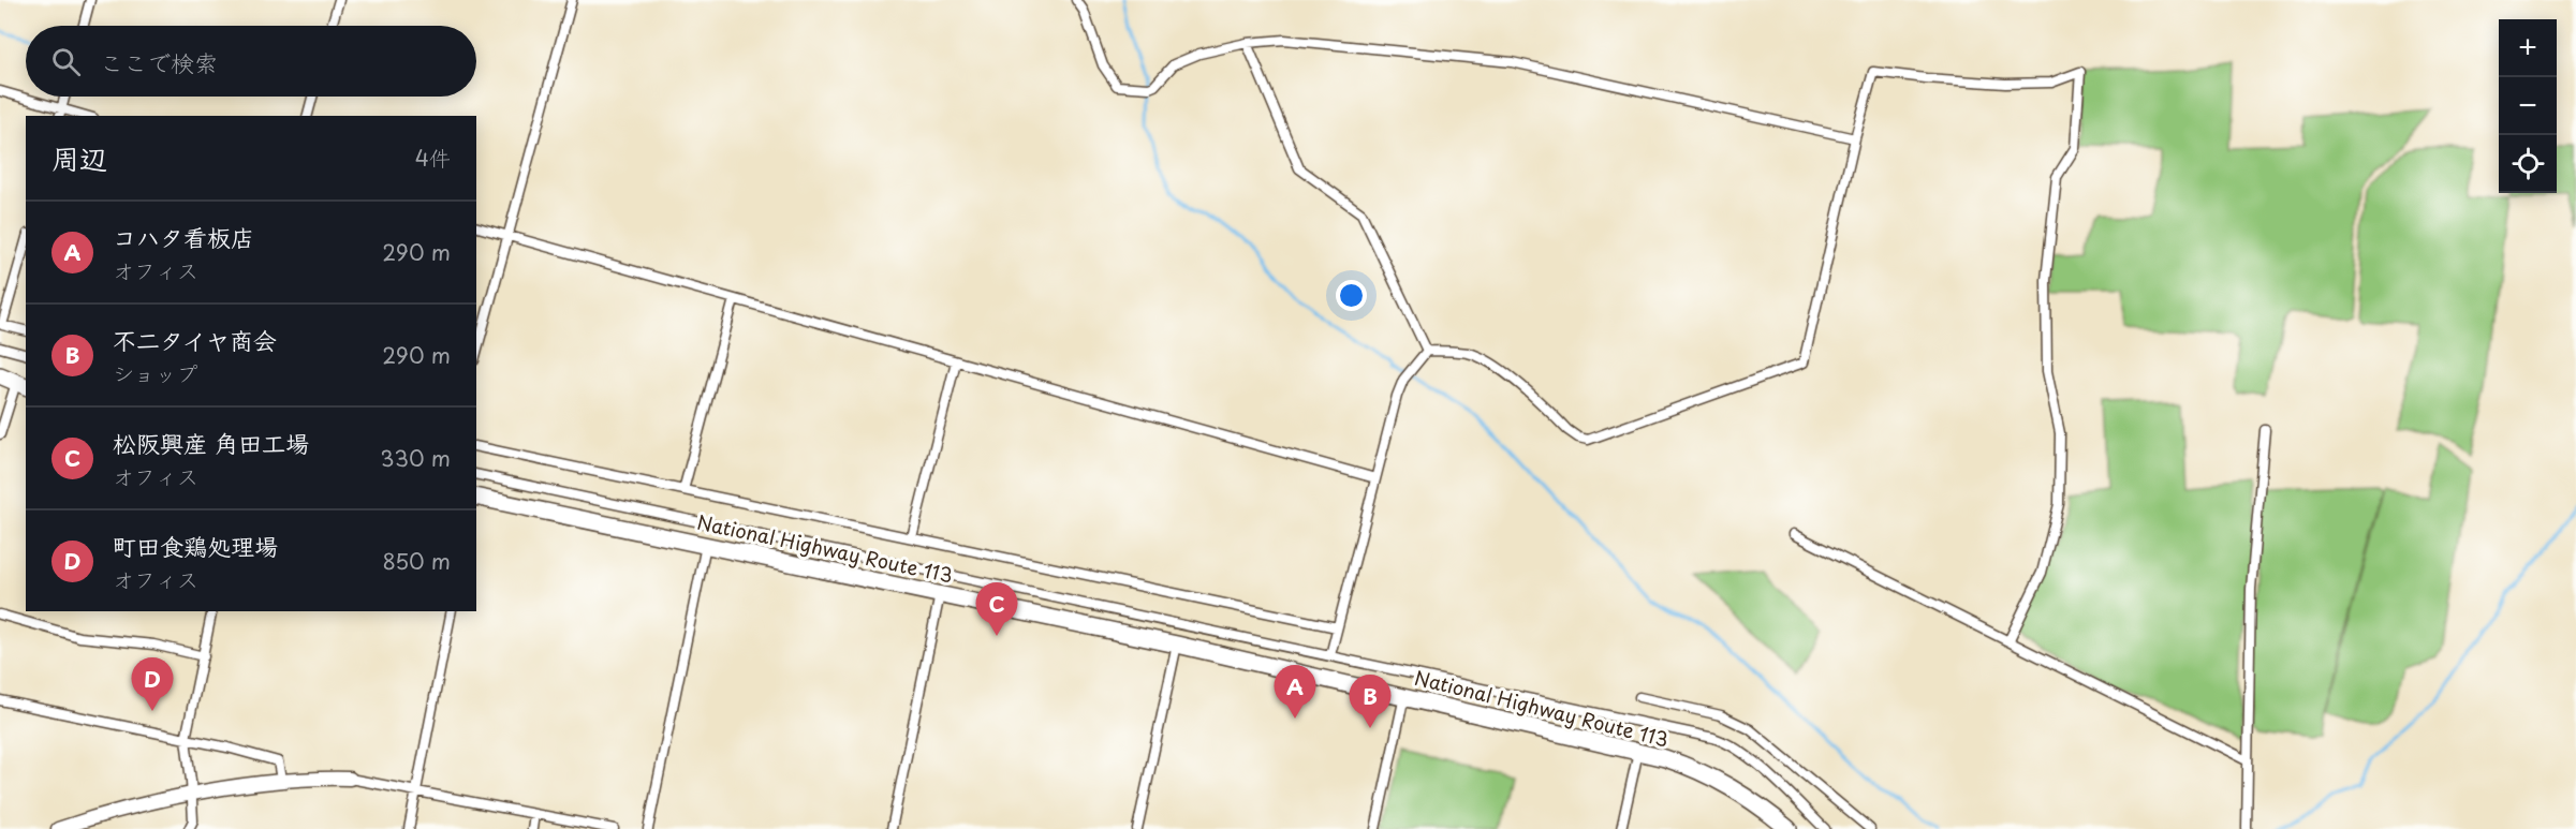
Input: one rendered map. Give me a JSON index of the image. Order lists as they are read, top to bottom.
{
  "streets": {
    "highway": ["National Highway Route 113"]
  },
  "page": {
    "map_buttons": ["+", "−"],
    "search": "ここで検索",
    "heading": ["周辺", "4件"],
    "list": [
      {
        "mark": "A",
        "name": "コハタ看板店",
        "note": "オフィス",
        "value": "290 m"
      },
      {
        "mark": "B",
        "name": "不二タイヤ商会",
        "note": "ショップ",
        "value": "290 m"
      },
      {
        "mark": "C",
        "name": "松阪興産 角田工場",
        "note": "オフィス",
        "value": "330 m"
      },
      {
        "mark": "D",
        "name": "町田食鶏処理場",
        "note": "オフィス",
        "value": "850 m"
      }
    ],
    "pins": [
      "C",
      "D",
      "A",
      "B"
    ]
  }
}
